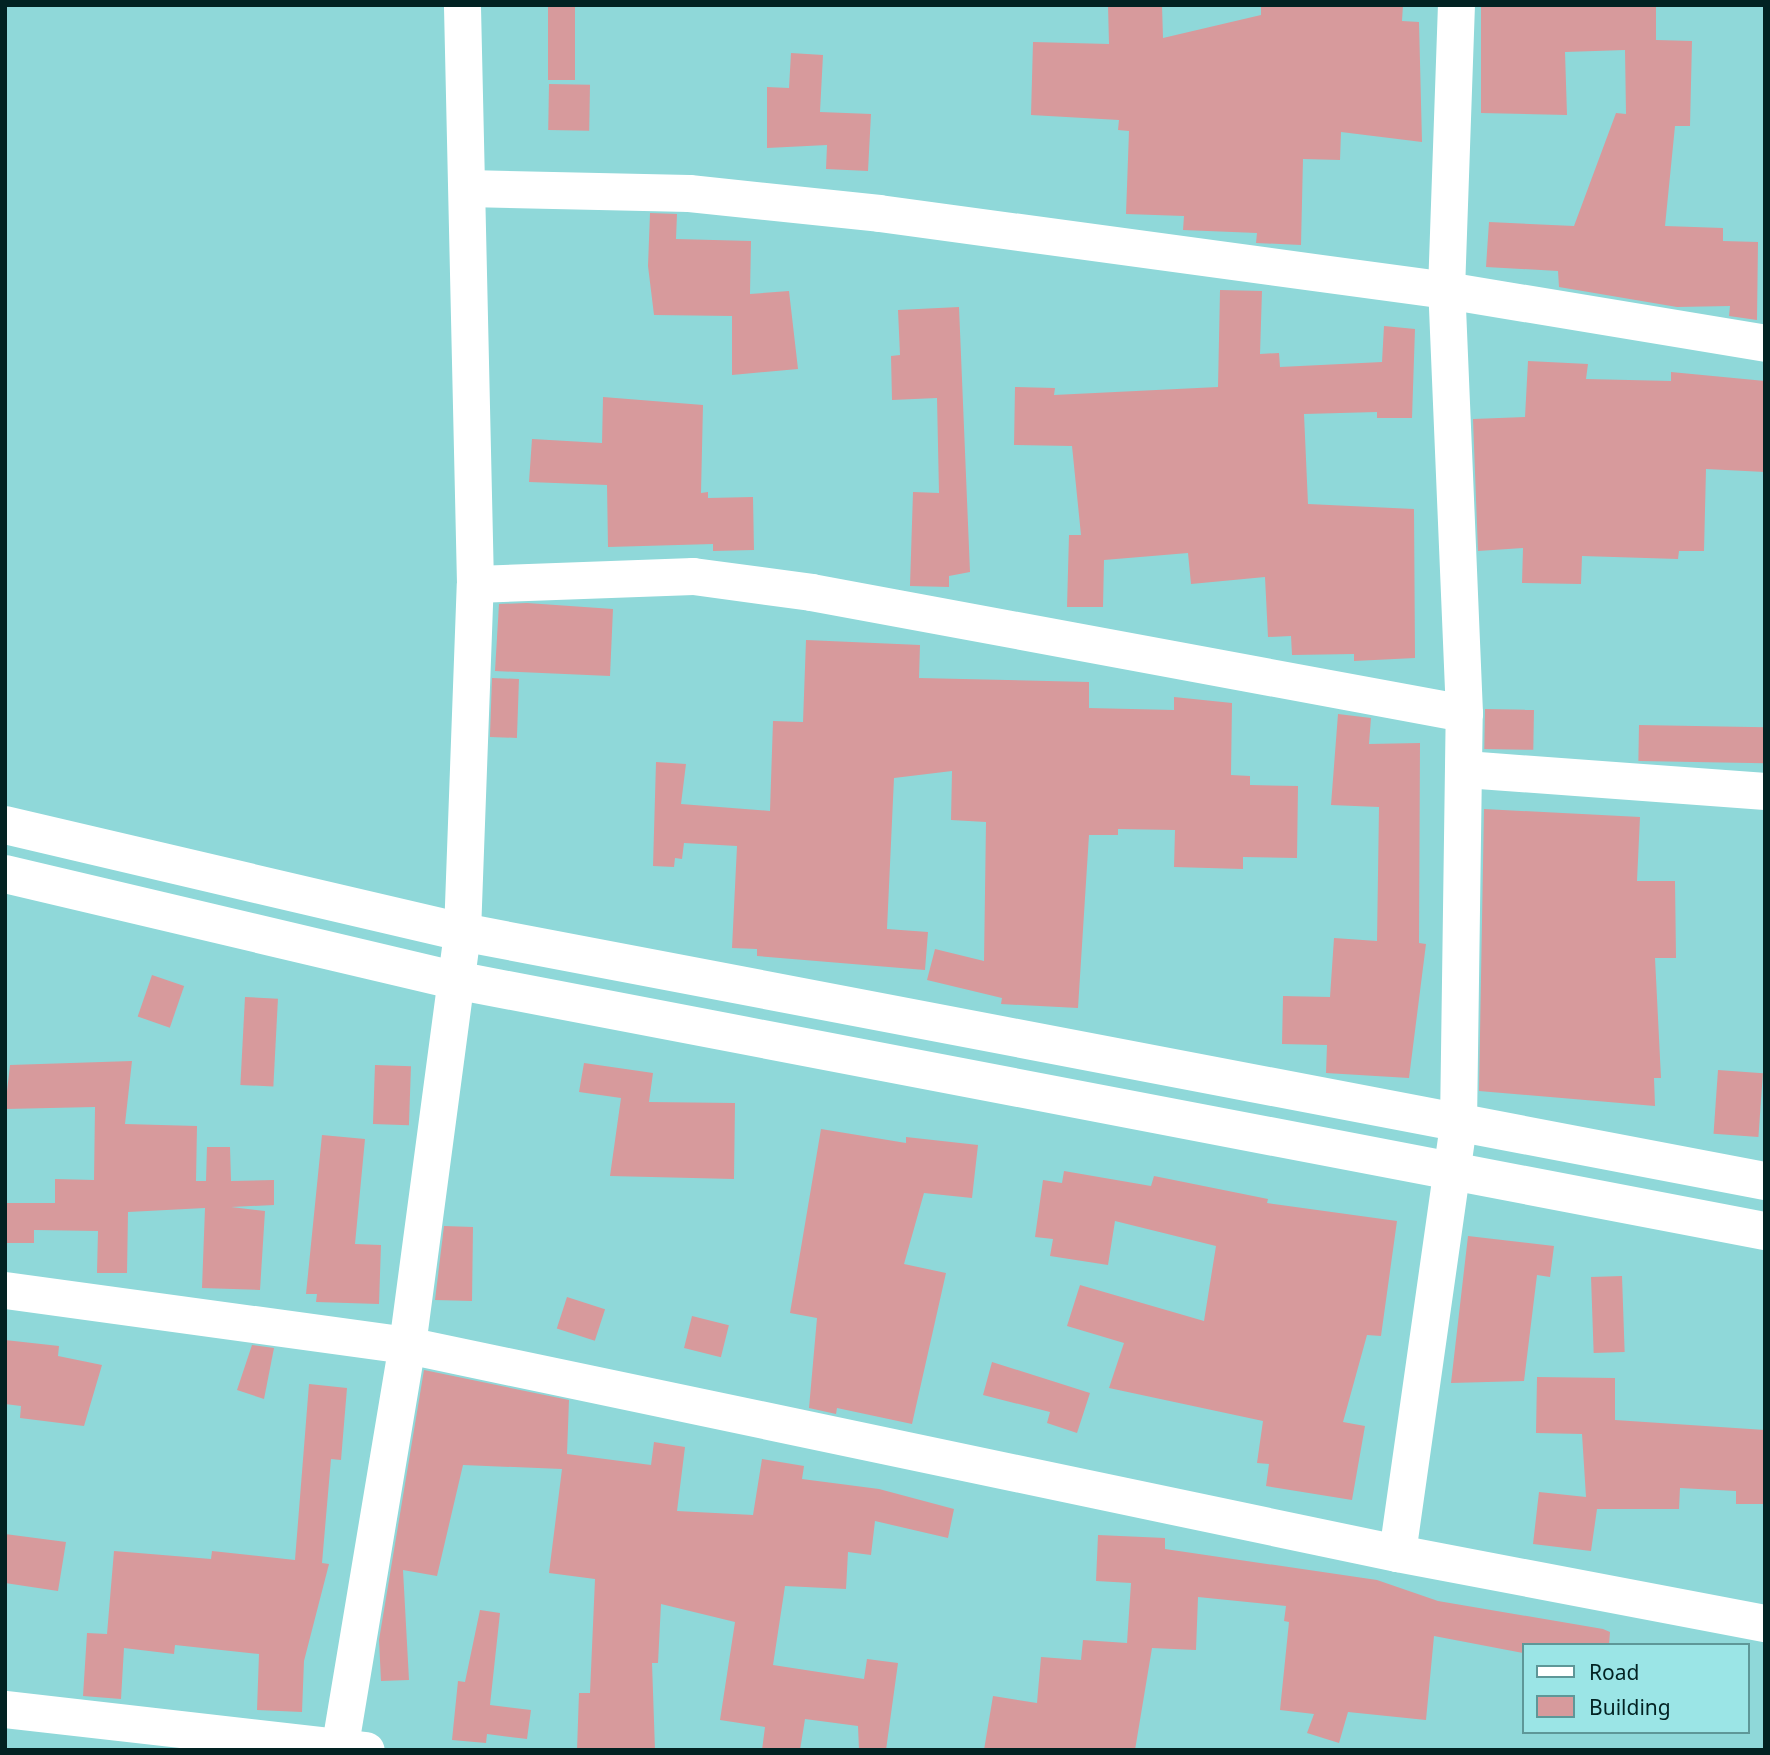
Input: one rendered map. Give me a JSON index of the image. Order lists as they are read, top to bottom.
{
  "legend": ["Road", "Building"]
}
